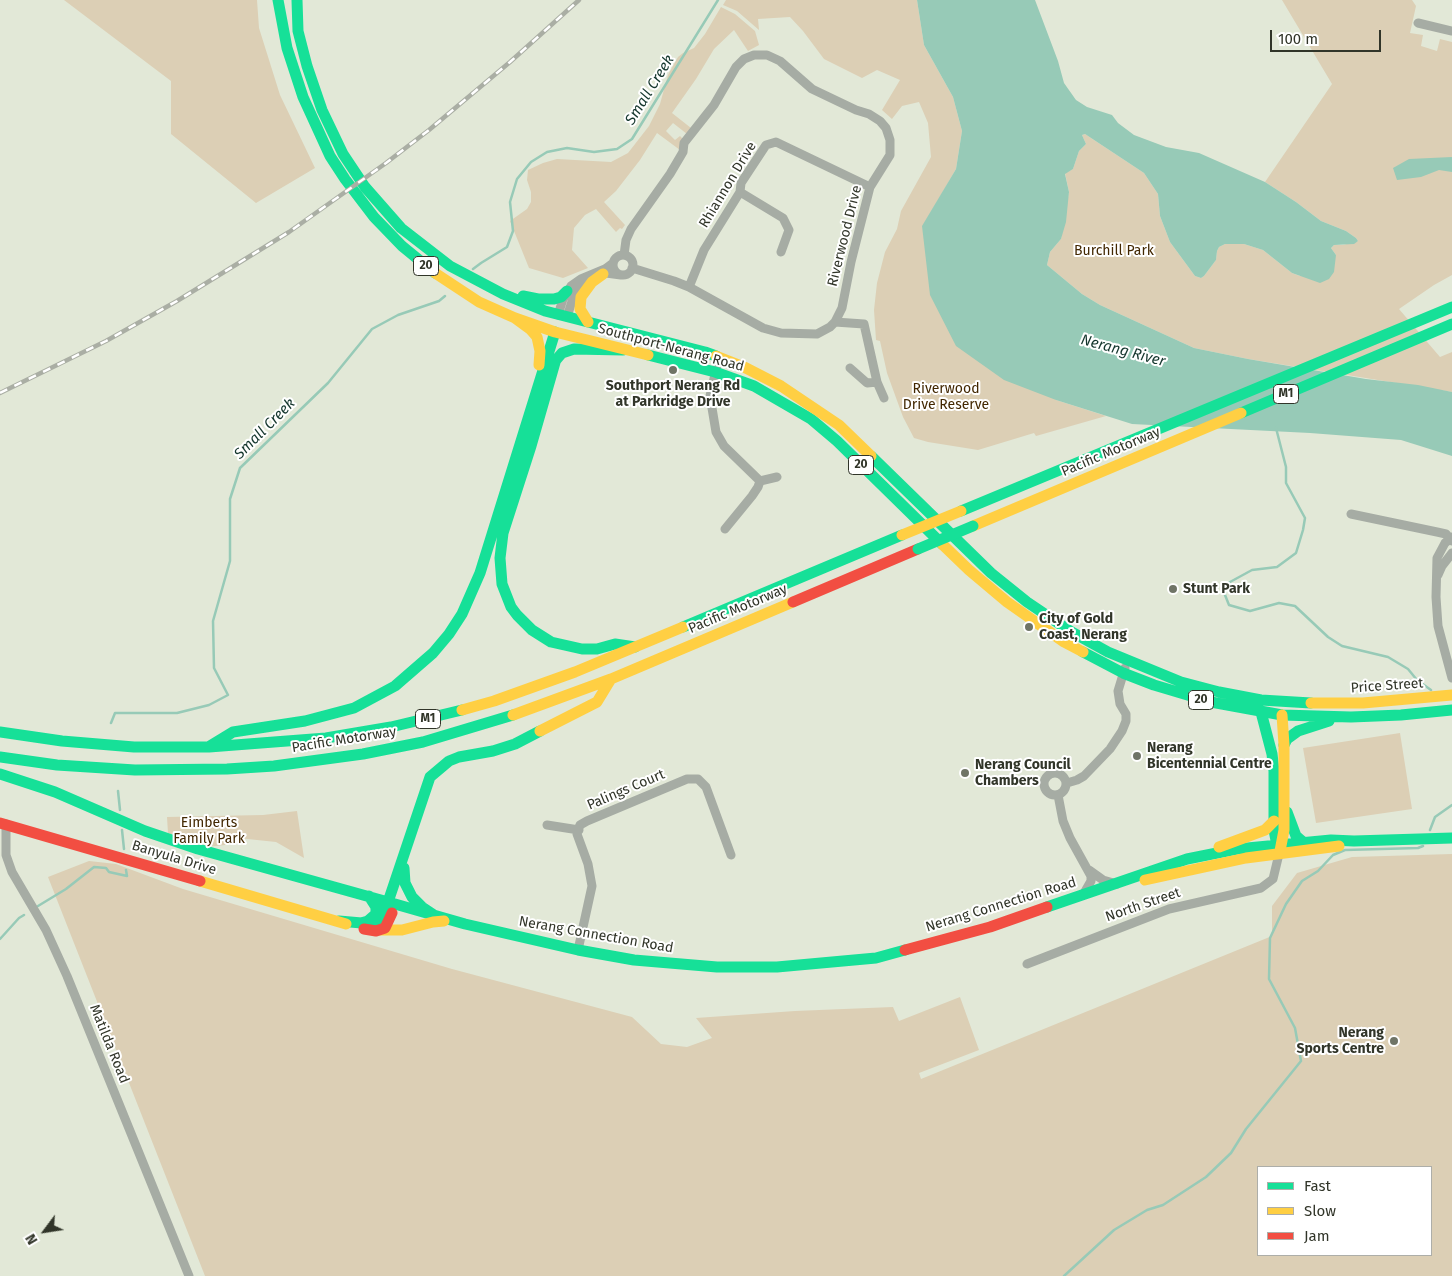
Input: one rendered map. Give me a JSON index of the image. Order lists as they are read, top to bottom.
{
  "streets": {
    "main road": [
      "20",
      "Southport-Nerang Road",
      "M1",
      "Pacific Motorway",
      "Price Street",
      "Banyula Drive",
      "Nerang Connection Road",
      "North Street"
    ],
    "street": [
      "Rhiannon Drive",
      "Riverwood Drive",
      "Palings Court",
      "Matilda Road"
    ]
  },
  "crossings": [
    ["Rhiannon Drive", "Riverwood Drive"],
    ["Southport-Nerang Road", "Price Street"],
    ["Southport-Nerang Road", "North Street"],
    ["Palings Court", "Nerang Connection Road"],
    ["Banyula Drive", "Nerang Connection Road"],
    ["Banyula Drive", "Matilda Road"],
    ["Nerang Connection Road", "North Street"]
  ],
  "water": ["Small Creek", "Nerang River"],
  "parks": ["Burchill Park", "Riverwood Drive Reserve", "Eimberts Family Park"],
  "places": [
    "Southport Nerang Rd at Parkridge Drive",
    "Stunt Park",
    "City of Gold Coast, Nerang",
    "Nerang Bicentennial Centre",
    "Nerang Council Chambers",
    "Nerang Sports Centre"
  ],
  "legend": ["Fast", "Slow", "Jam"],
  "scale_bar": "100 m",
  "north": "bottom left"
}
